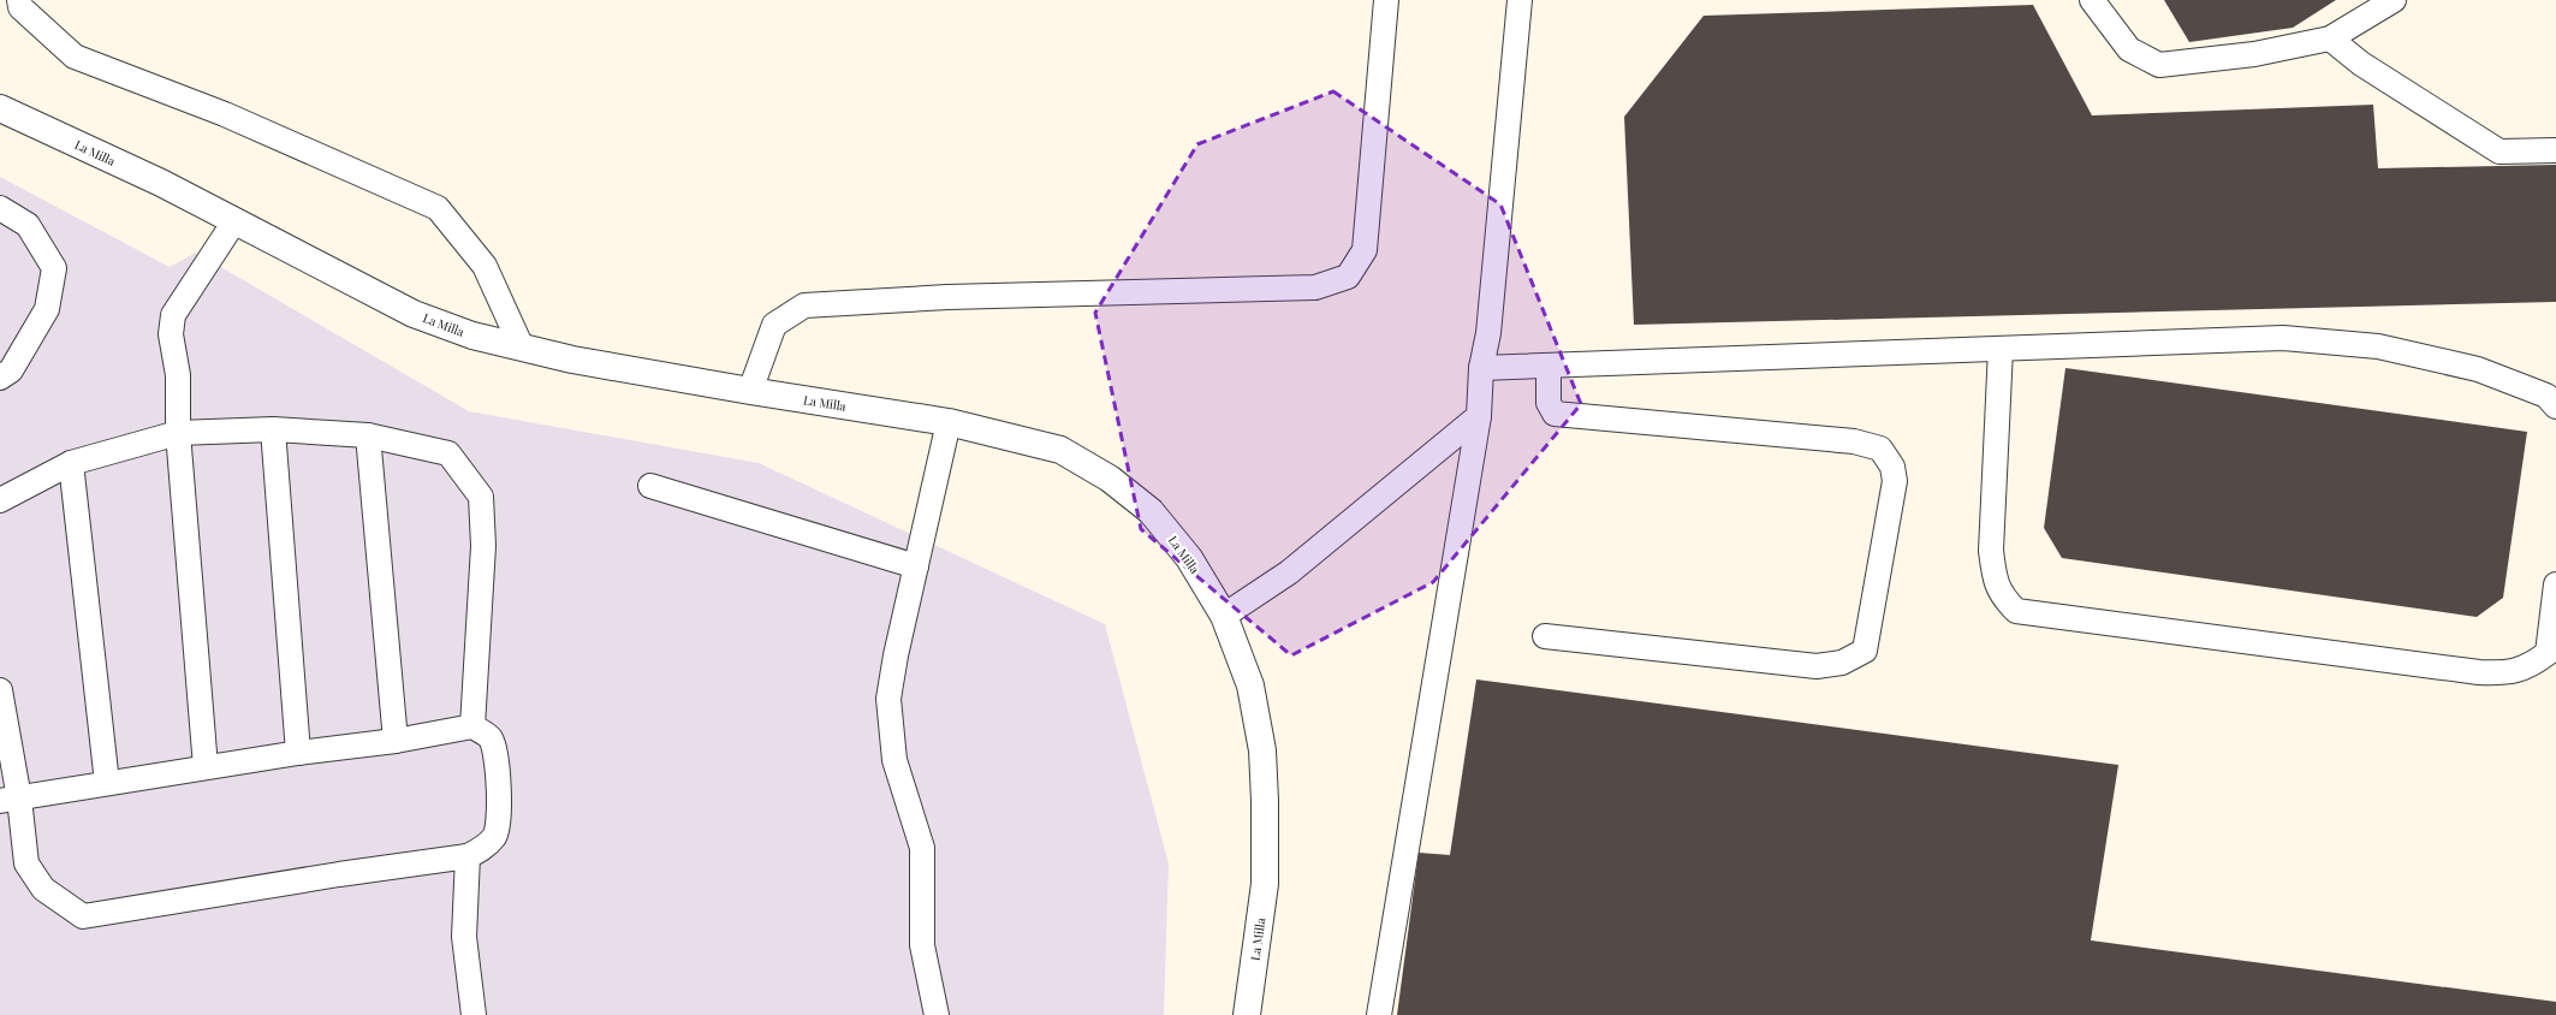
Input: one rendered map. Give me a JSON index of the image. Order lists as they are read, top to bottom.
{
  "streets": {
    "street": ["La Milla"]
  }
}
